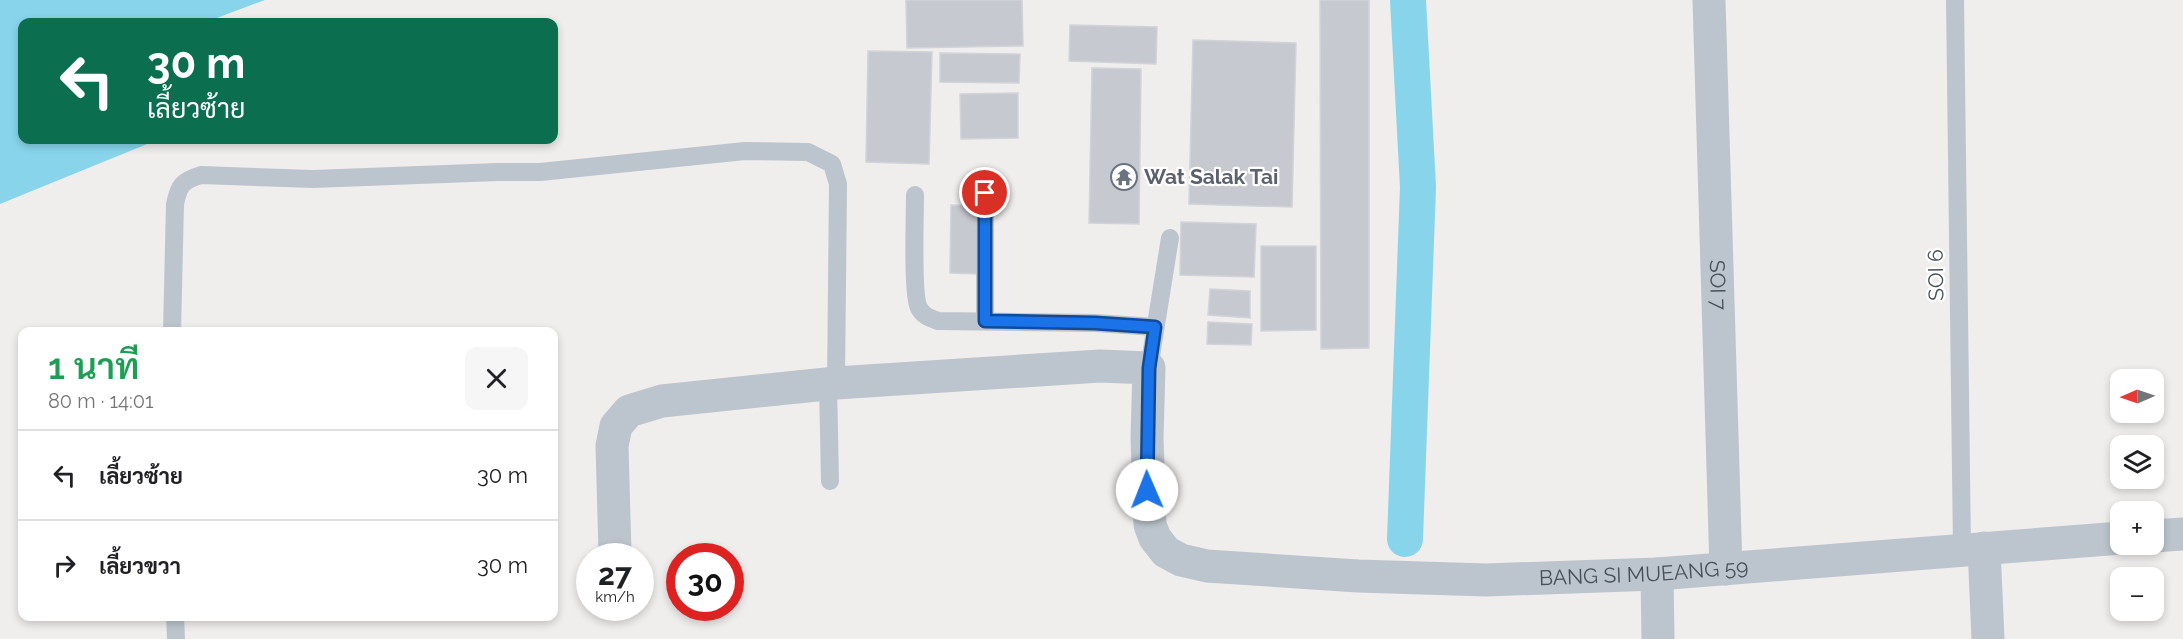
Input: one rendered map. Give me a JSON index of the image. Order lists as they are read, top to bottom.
{
  "streets": {
    "street": ["SOI 7", "BANG SI MUEANG 59"],
    "lane": ["SOI 6"]
  },
  "crossings": [
    ["SOI 6", "BANG SI MUEANG 59"],
    ["SOI 7", "BANG SI MUEANG 59"]
  ],
  "places": {
    "temple": ["Wat Salak Tai"]
  },
  "north": "left",
  "page": {
    "turn": ["30 m", "เลี้ยวซ้าย"],
    "heading": ["1 นาที", "80 m · 14:01"],
    "map_buttons": ["+", "−"],
    "list": [
      {
        "name": "เลี้ยวซ้าย",
        "value": "30 m"
      },
      {
        "name": "เลี้ยวขวา",
        "value": "30 m"
      }
    ],
    "speed": "27 km/h",
    "limit": "30"
  }
}
